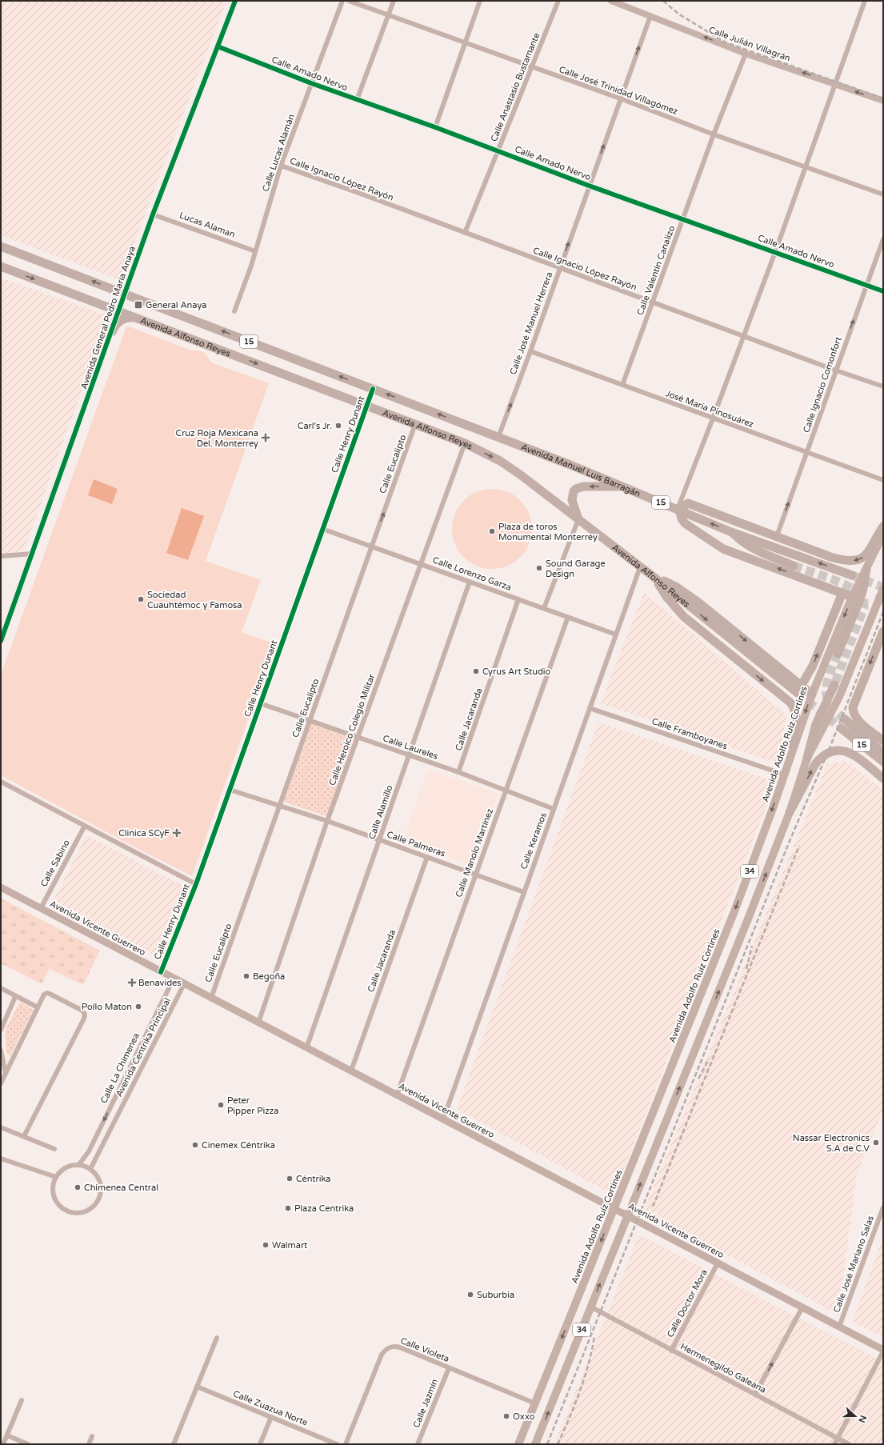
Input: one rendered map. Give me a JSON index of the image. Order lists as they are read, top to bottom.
{
  "streets": {
    "highway": ["Avenida Alfonso Reyes", "15", "Avenida Manuel Luis Barragán"],
    "main road": ["Avenida Adolfo Ruíz Cortines", "34", "Avenida Vicente Guerrero"],
    "street": [
      "Calle Julián Villagrán",
      "Calle Amado Nervo",
      "Calle Anastasio Bustamante",
      "Calle José Trinidad Villagómez",
      "Calle Lucas Alamán",
      "Calle Ignacio López Rayón",
      "Lucas Alaman",
      "Calle Valentín Canalizo",
      "Avenida General Pedro María Anaya",
      "Calle José Manuel Herrera",
      "Calle Ignacio Comonfort",
      "José María Pinosuárez",
      "Calle Henry Dunant",
      "Calle Eucalipto",
      "Calle Lorenzo Garza",
      "Calle Jacaranda",
      "Calle Heroico Colegio Militar",
      "Calle Framboyanes",
      "Calle Laureles",
      "Calle Alamillo",
      "Calle Keramos",
      "Calle Palmeras",
      "Calle Manolo Martínez",
      "Calle Sabino",
      "Avenida Centrika Principal",
      "Calle La Chimenea",
      "Calle José Mariano Salas",
      "Calle Doctor Mora",
      "Calle Violeta",
      "Hermenegildo Galeana",
      "Calle Jazmín",
      "Calle Zuazua Norte"
    ]
  },
  "crossings": [
    ["Calle Julián Villagrán", "Calle Valentín Canalizo"],
    ["Calle Julián Villagrán", "Calle José Manuel Herrera"],
    ["Calle Amado Nervo", "Calle Anastasio Bustamante"],
    ["Calle Amado Nervo", "Calle Lucas Alamán"],
    ["Calle Amado Nervo", "Calle Valentín Canalizo"],
    ["Calle Amado Nervo", "Avenida General Pedro María Anaya"],
    ["Calle Amado Nervo", "Calle José Manuel Herrera"],
    ["Calle Amado Nervo", "Calle Ignacio Comonfort"],
    ["Calle Anastasio Bustamante", "Calle José Trinidad Villagómez"],
    ["Calle Anastasio Bustamante", "Calle Ignacio López Rayón"],
    ["Calle José Trinidad Villagómez", "Calle Valentín Canalizo"],
    ["Calle José Trinidad Villagómez", "Calle José Manuel Herrera"],
    ["Calle Lucas Alamán", "Calle Ignacio López Rayón"],
    ["Calle Lucas Alamán", "Lucas Alaman"],
    ["Calle Ignacio López Rayón", "Calle Valentín Canalizo"],
    ["Calle Ignacio López Rayón", "Calle José Manuel Herrera"],
    ["Calle Ignacio López Rayón", "Calle Ignacio Comonfort"],
    ["Lucas Alaman", "Avenida General Pedro María Anaya"],
    ["Calle Valentín Canalizo", "José María Pinosuárez"],
    ["Avenida General Pedro María Anaya", "Avenida Alfonso Reyes"],
    ["Calle José Manuel Herrera", "José María Pinosuárez"],
    ["Calle José Manuel Herrera", "Avenida Manuel Luis Barragán"],
    ["Avenida Alfonso Reyes", "Calle Henry Dunant"],
    ["Avenida Alfonso Reyes", "Calle Eucalipto"],
    ["Avenida Alfonso Reyes", "Avenida Manuel Luis Barragán"],
    ["Avenida Alfonso Reyes", "Calle Heroico Colegio Militar"],
    ["Avenida Alfonso Reyes", "Calle Keramos"],
    ["Calle Ignacio Comonfort", "José María Pinosuárez"],
    ["Calle Henry Dunant", "Calle Lorenzo Garza"],
    ["Calle Henry Dunant", "Calle Laureles"],
    ["Calle Henry Dunant", "Calle Palmeras"],
    ["Calle Henry Dunant", "Avenida Vicente Guerrero"],
    ["Calle Eucalipto", "Calle Lorenzo Garza"],
    ["Calle Eucalipto", "Calle Laureles"],
    ["Calle Eucalipto", "Calle Palmeras"],
    ["Calle Eucalipto", "Avenida Vicente Guerrero"],
    ["Calle Lorenzo Garza", "Calle Jacaranda"],
    ["Calle Lorenzo Garza", "Calle Heroico Colegio Militar"],
    ["Calle Lorenzo Garza", "Calle Alamillo"],
    ["Calle Lorenzo Garza", "Calle Keramos"],
    ["Calle Lorenzo Garza", "Calle Manolo Martínez"],
    ["Calle Jacaranda", "Calle Laureles"],
    ["Calle Jacaranda", "Calle Palmeras"],
    ["Calle Jacaranda", "Avenida Vicente Guerrero"],
    ["Calle Heroico Colegio Militar", "Calle Laureles"],
    ["Calle Heroico Colegio Militar", "Calle Palmeras"],
    ["Calle Heroico Colegio Militar", "Avenida Vicente Guerrero"],
    ["Calle Framboyanes", "Avenida Adolfo Ruíz Cortines"],
    ["Calle Framboyanes", "Calle Keramos"],
    ["Avenida Adolfo Ruíz Cortines", "Avenida Vicente Guerrero"],
    ["Avenida Adolfo Ruíz Cortines", "Calle Violeta"],
    ["Calle Laureles", "Calle Alamillo"],
    ["Calle Laureles", "Calle Keramos"],
    ["Calle Laureles", "Calle Manolo Martínez"],
    ["Calle Alamillo", "Calle Palmeras"],
    ["Calle Alamillo", "Avenida Vicente Guerrero"],
    ["Calle Keramos", "Calle Palmeras"],
    ["Calle Keramos", "Avenida Vicente Guerrero"],
    ["Calle Palmeras", "Calle Manolo Martínez"],
    ["Calle Manolo Martínez", "Avenida Vicente Guerrero"],
    ["Calle Sabino", "Avenida Vicente Guerrero"],
    ["34", "Avenida Vicente Guerrero"],
    ["34", "Hermenegildo Galeana"],
    ["Avenida Vicente Guerrero", "Avenida Centrika Principal"],
    ["Avenida Vicente Guerrero", "Calle La Chimenea"],
    ["Avenida Vicente Guerrero", "Calle José Mariano Salas"],
    ["Avenida Vicente Guerrero", "Calle Doctor Mora"],
    ["Avenida Centrika Principal", "Calle La Chimenea"],
    ["Calle Doctor Mora", "Hermenegildo Galeana"],
    ["Calle Violeta", "Calle Jazmín"]
  ],
  "one_way": [
    "Calle Julián Villagrán",
    "Calle José Manuel Herrera",
    "Calle Ignacio Comonfort",
    "Calle La Chimenea"
  ],
  "places": {
    "transit": ["General Anaya"],
    "other": [
      "Carl's Jr.",
      "Plaza de toros Monumental Monterrey",
      "Sound Garage Design",
      "Sociedad Cuauhtémoc y Famosa",
      "Cyrus Art Studio",
      "Begoña",
      "Pollo Maton",
      "Peter Pipper Pizza",
      "Nassar Electronics S.A de C.V",
      "Cinemex Céntrika",
      "Céntrika",
      "Chimenea Central",
      "Plaza Centrika",
      "Walmart",
      "Suburbia",
      "Oxxo"
    ],
    "health": ["Cruz Roja Mexicana Del. Monterrey", "Clinica SCyF", "Benavides"]
  },
  "north": "right"
}
